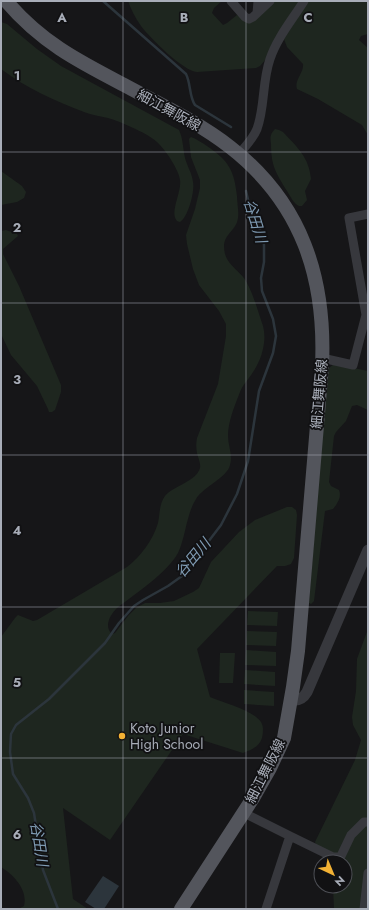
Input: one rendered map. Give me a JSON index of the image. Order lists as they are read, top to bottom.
{
  "streets": {
    "main road": ["細江舞阪線"]
  },
  "water": ["谷田川"],
  "places": ["Koto Junior High School"],
  "north": "bottom right",
  "grid": {
    "columns": ["A", "B", "C"],
    "rows": [
      "1",
      "2",
      "3",
      "4",
      "5",
      "6"
    ]
  }
}
